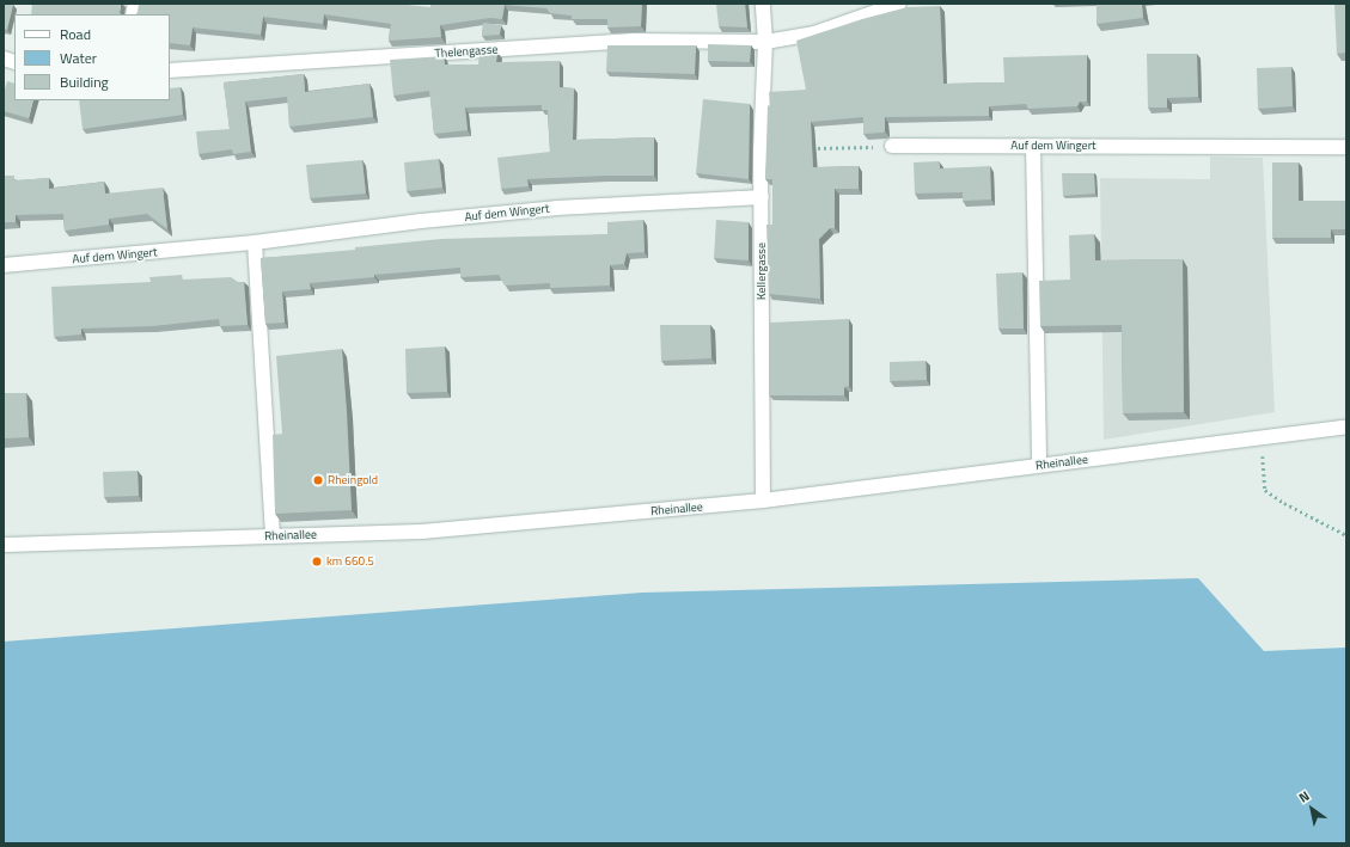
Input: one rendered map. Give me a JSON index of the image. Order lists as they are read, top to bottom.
{
  "streets": {
    "street": [
      "Thelengasse",
      "Auf dem Wingert",
      "Kellergasse",
      "Rheinallee"
    ]
  },
  "crossings": [
    ["Thelengasse", "Kellergasse"],
    ["Auf dem Wingert", "Kellergasse"],
    ["Kellergasse", "Rheinallee"]
  ],
  "places": ["Rheingold", "km 660.5"],
  "legend": ["Road", "Water", "Building"],
  "north": "top left"
}
